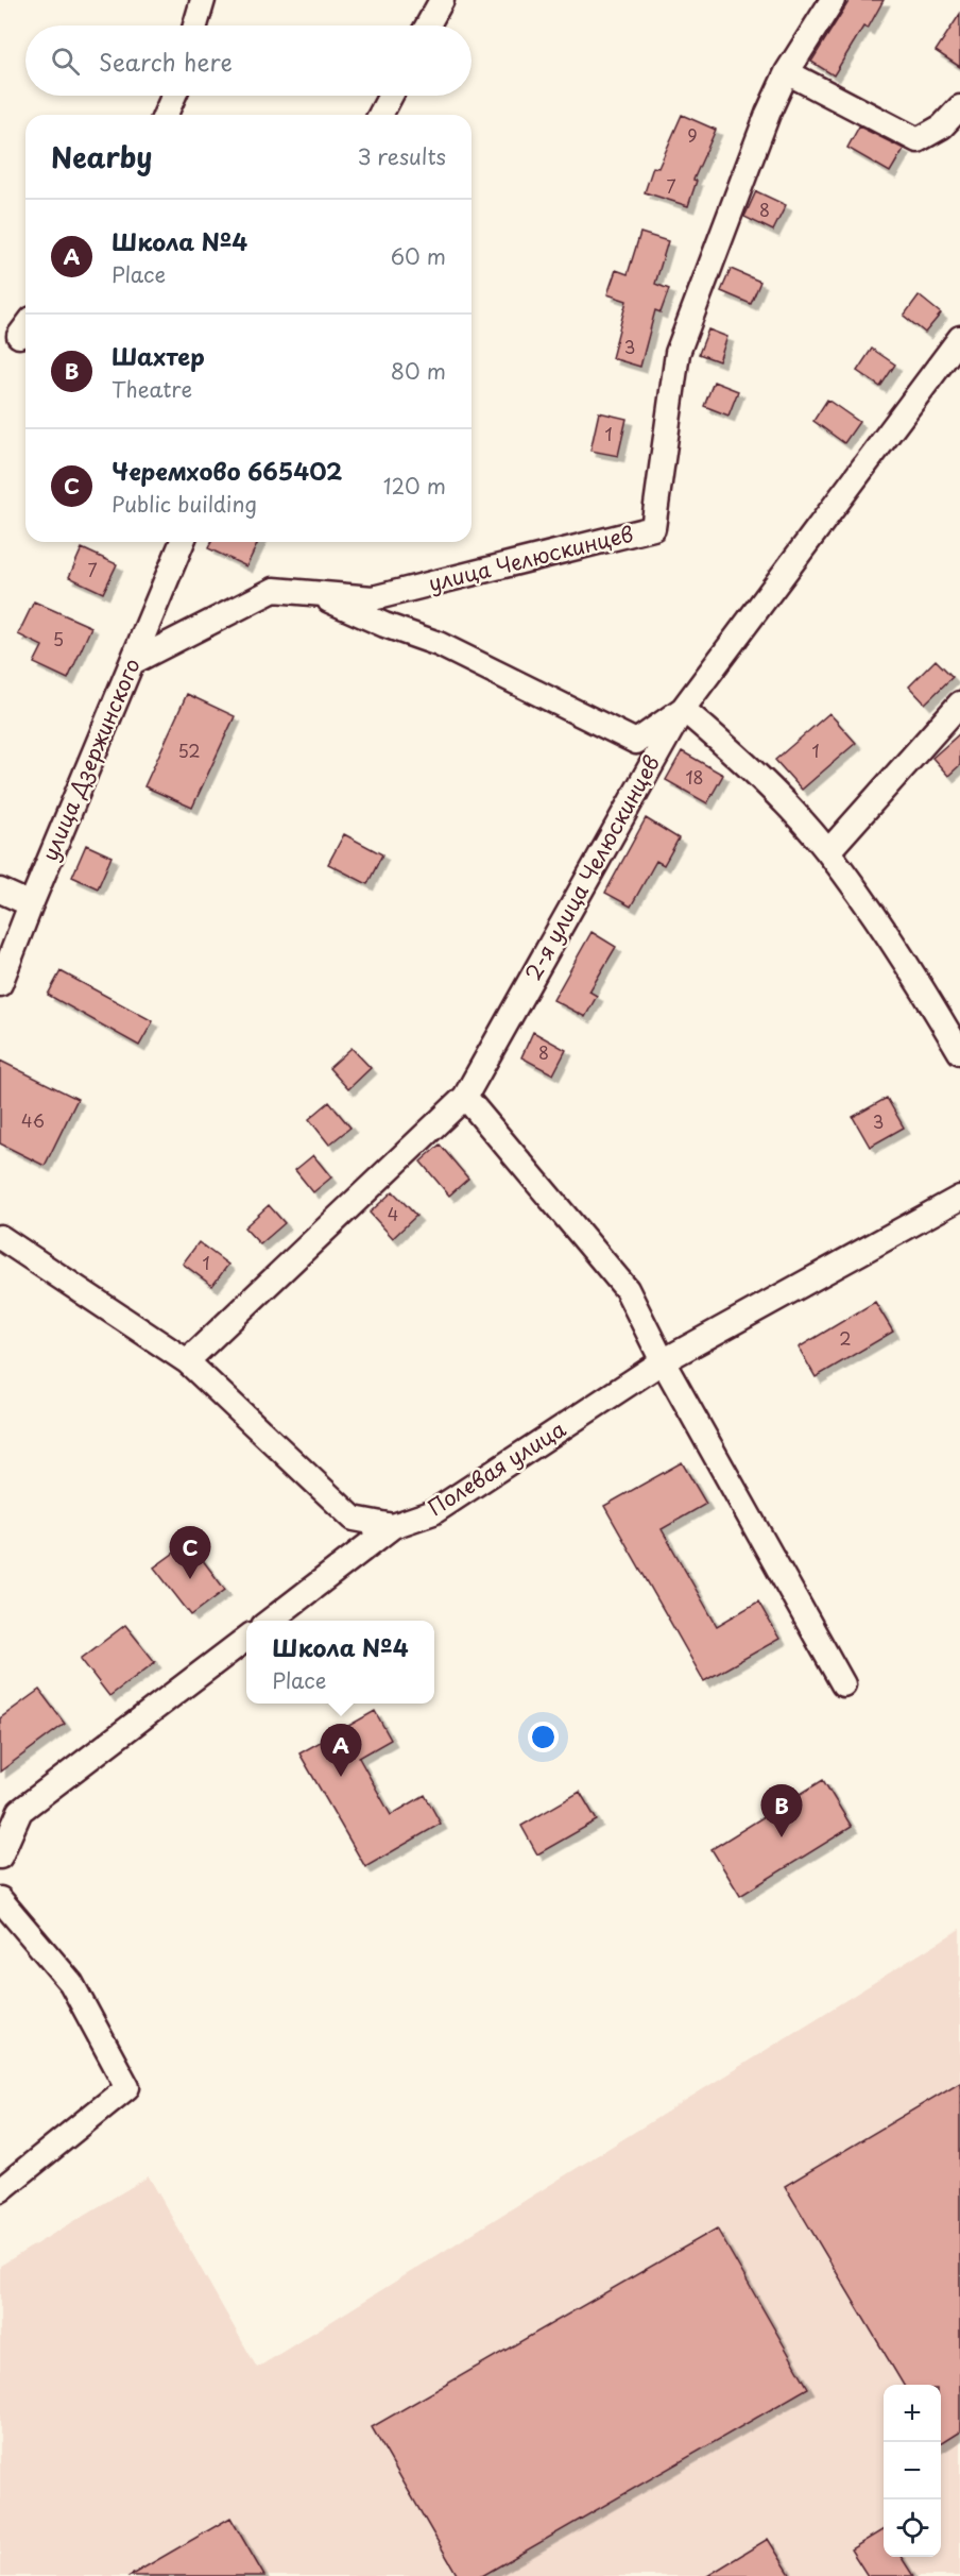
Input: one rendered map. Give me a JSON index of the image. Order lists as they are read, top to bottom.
{
  "streets": {
    "street": [
      "улица Челюскинцев",
      "улица Дзержинского",
      "2-я улица Челюскинцев",
      "Полевая улица"
    ]
  },
  "crossings": [
    ["улица Челюскинцев", "улица Дзержинского"],
    ["2-я улица Челюскинцев", "Полевая улица"]
  ],
  "house_numbers": [
    "9",
    "7",
    "8",
    "3",
    "1",
    "7",
    "5",
    "52",
    "1",
    "18",
    "8",
    "46",
    "3",
    "4",
    "1",
    "2"
  ],
  "page": {
    "search": "Search here",
    "heading": ["Nearby", "3 results"],
    "list": [
      {
        "mark": "A",
        "name": "Школа №4",
        "note": "Place",
        "value": "60 m"
      },
      {
        "mark": "B",
        "name": "Шахтер",
        "note": "Theatre",
        "value": "80 m"
      },
      {
        "mark": "C",
        "name": "Черемхово 665402",
        "note": "Public building",
        "value": "120 m"
      }
    ],
    "pins": ["C", "A", "B"],
    "popup": ["Школа №4", "Place"],
    "map_buttons": ["+", "−"]
  }
}
